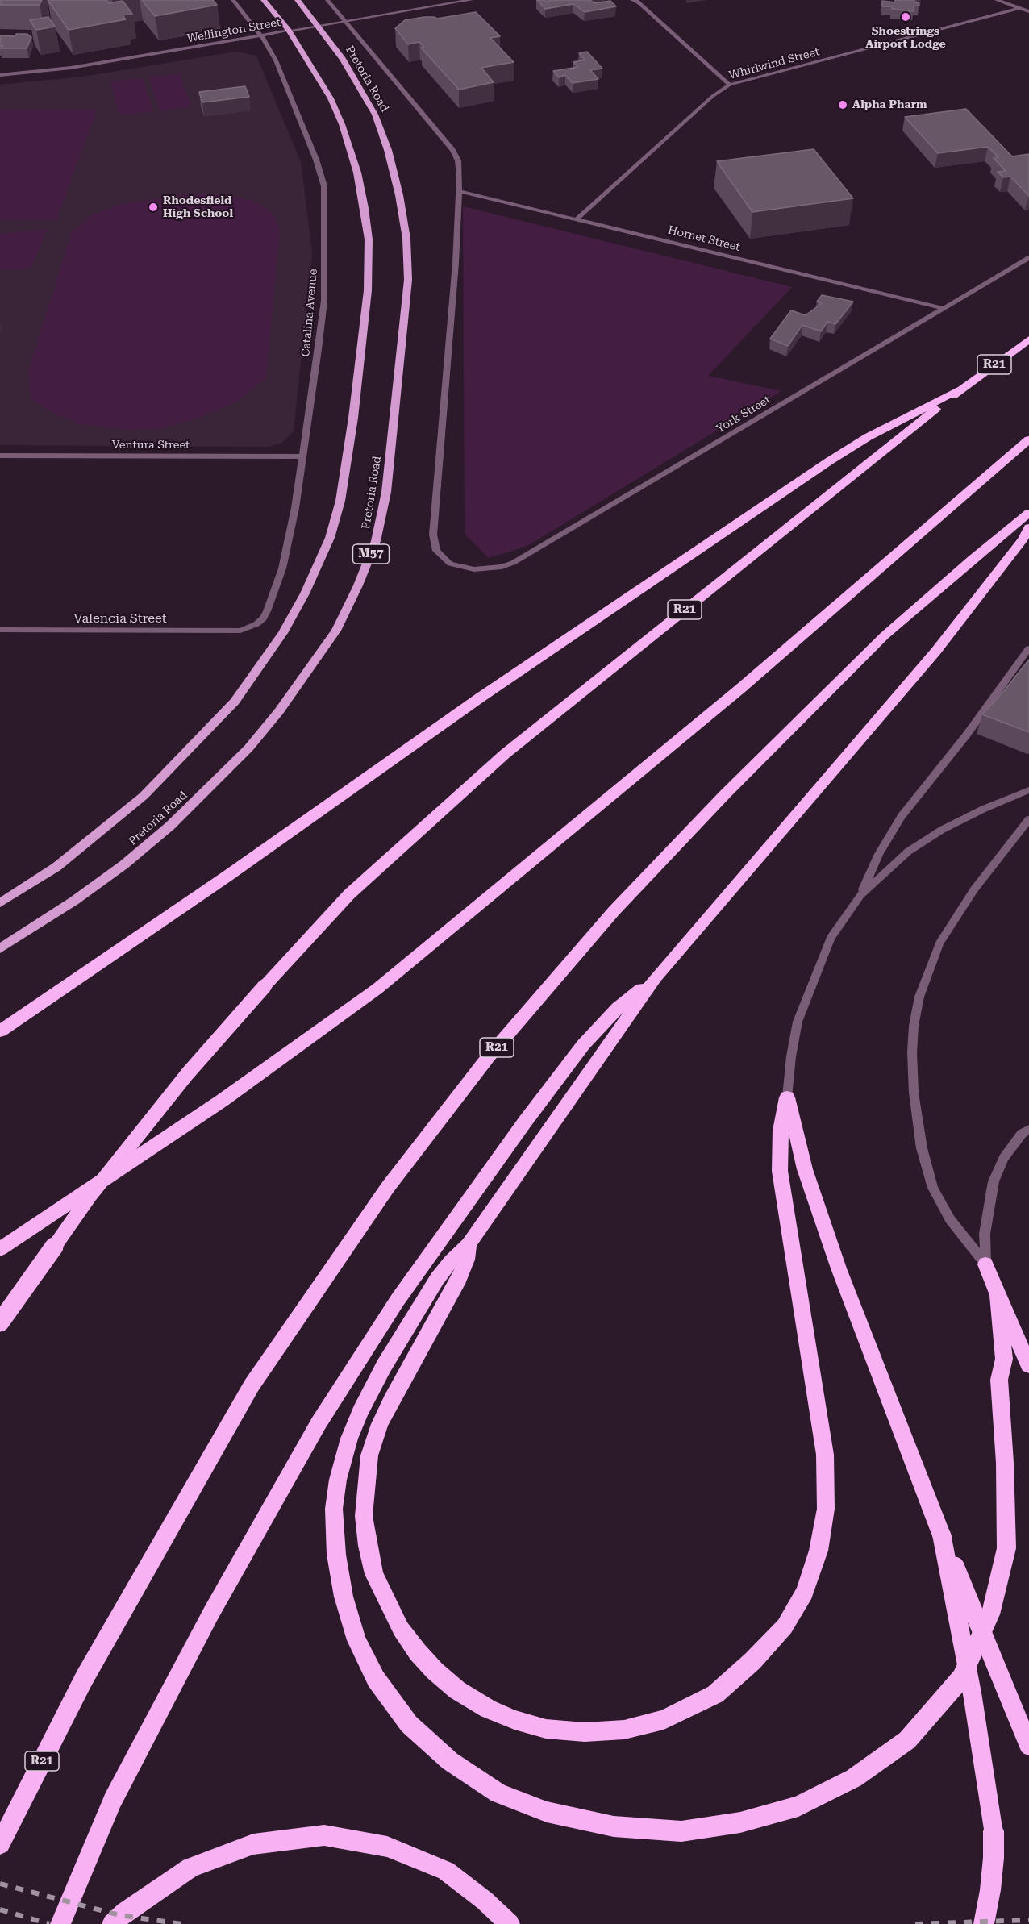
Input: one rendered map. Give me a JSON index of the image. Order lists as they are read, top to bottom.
{
  "streets": {
    "highway": ["R21"],
    "main road": ["Pretoria Road", "M57"],
    "street": [
      "Wellington Street",
      "Whirlwind Street",
      "Hornet Street",
      "Catalina Avenue",
      "York Street",
      "Ventura Street",
      "Valencia Street"
    ]
  },
  "crossings": [
    ["Wellington Street", "Pretoria Road"],
    ["Wellington Street", "Catalina Avenue"],
    ["Whirlwind Street", "Hornet Street"],
    ["Hornet Street", "York Street"],
    ["Catalina Avenue", "Ventura Street"],
    ["Catalina Avenue", "Valencia Street"]
  ],
  "places": ["Shoestrings Airport Lodge", "Alpha Pharm", "Rhodesfield High School"]
}
